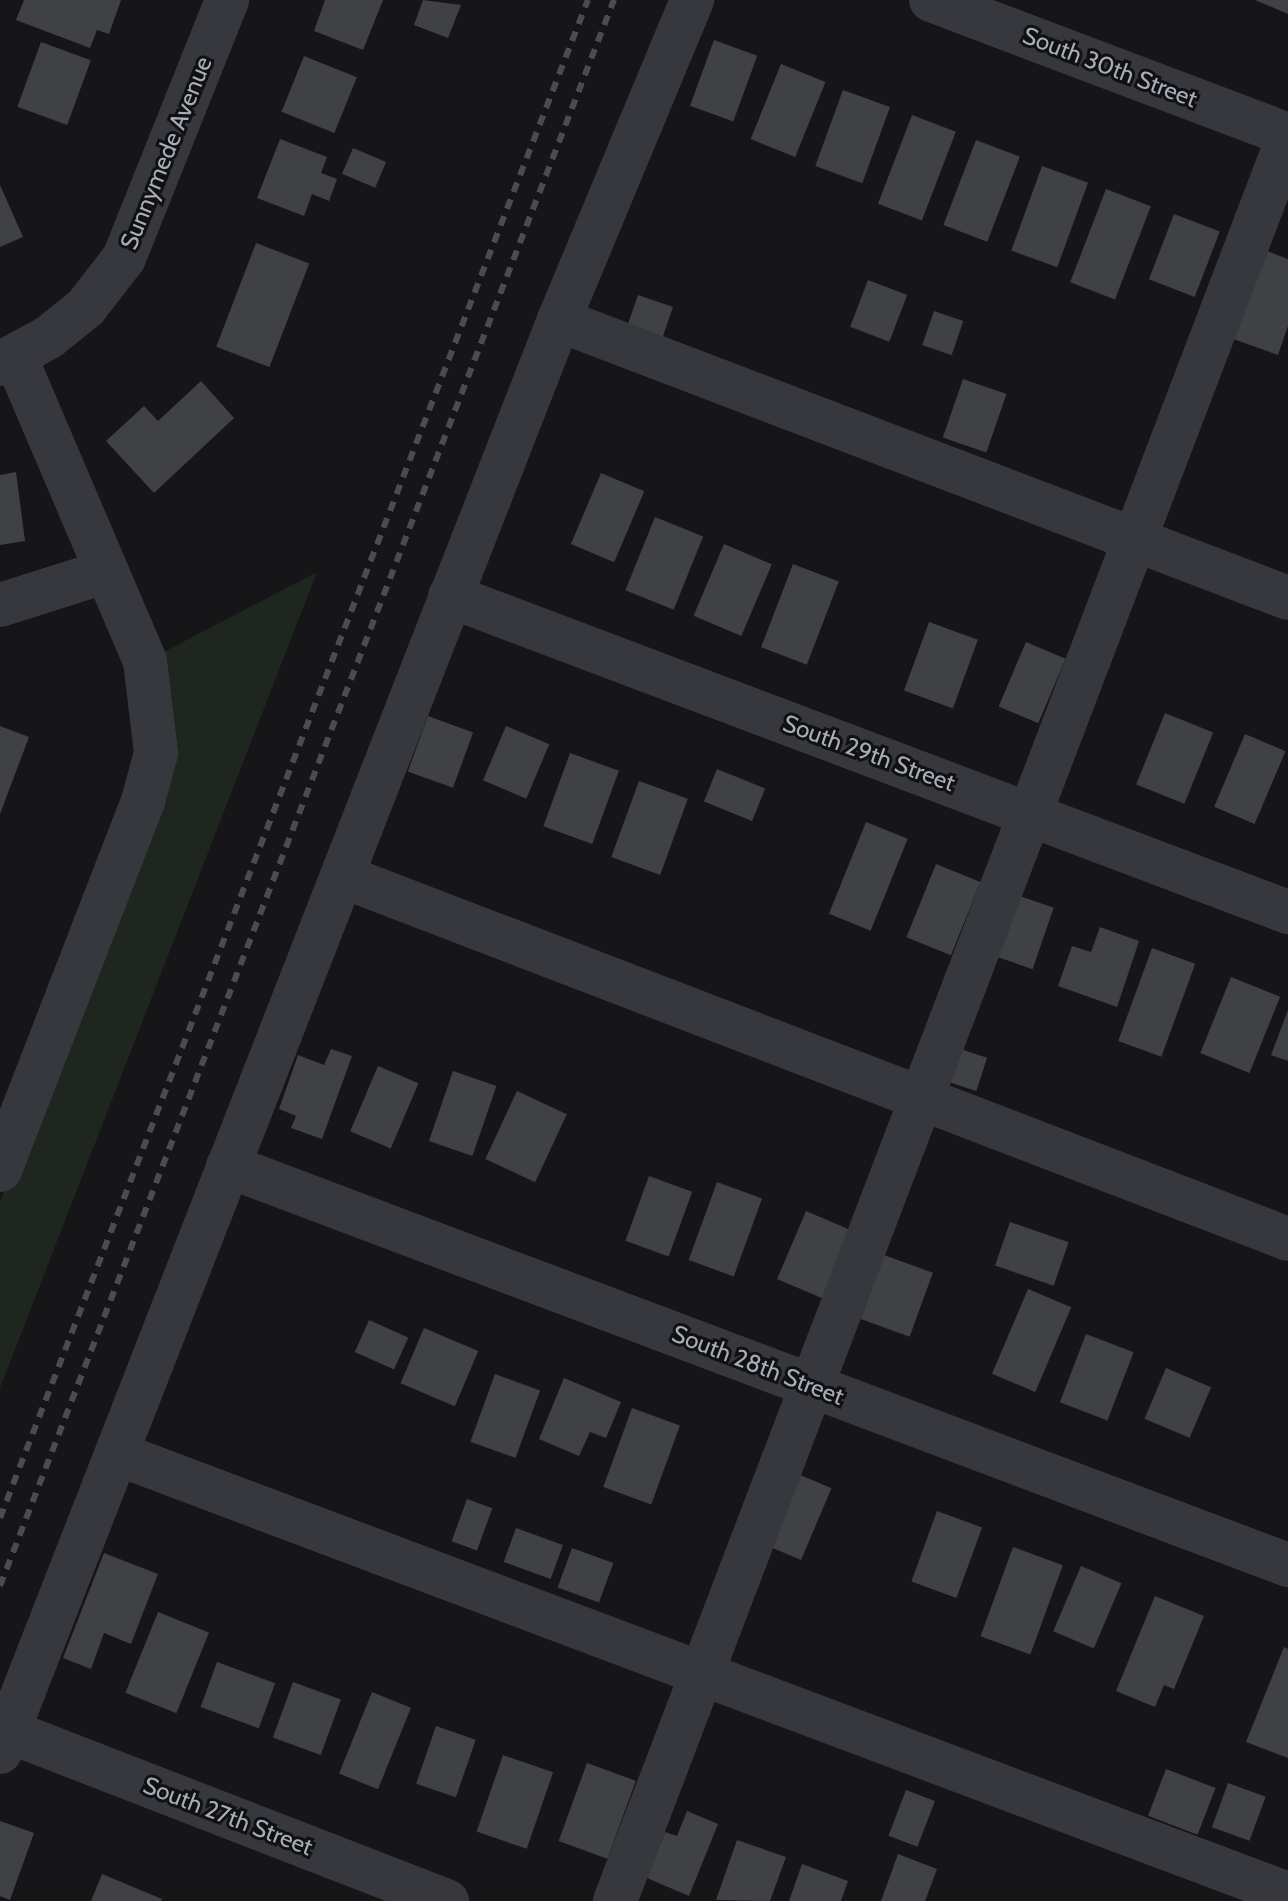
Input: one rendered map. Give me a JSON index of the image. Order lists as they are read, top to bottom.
{
  "streets": {
    "street": [
      "South 30th Street",
      "Sunnymede Avenue",
      "South 29th Street",
      "South 28th Street",
      "South 27th Street"
    ]
  }
}
